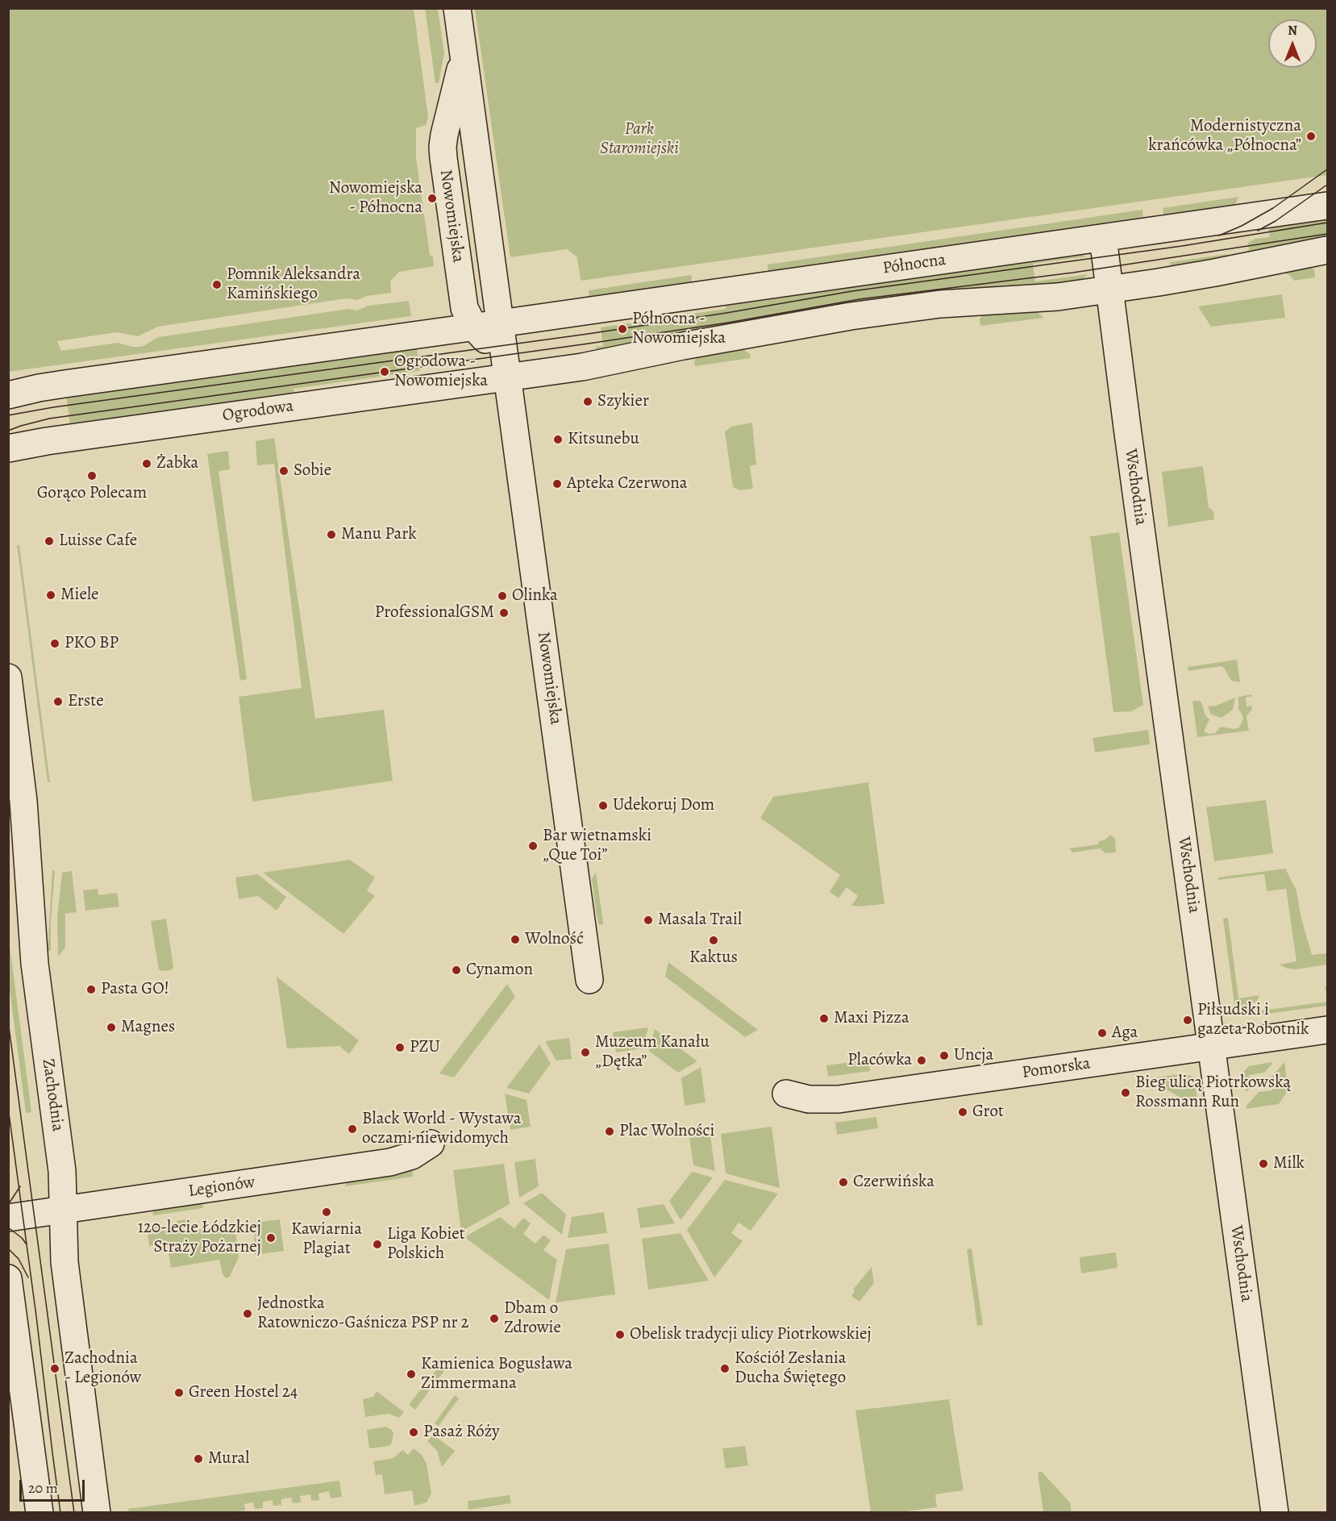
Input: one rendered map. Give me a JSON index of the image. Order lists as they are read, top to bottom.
{
  "streets": {
    "main road": [
      "Nowomiejska",
      "Północna",
      "Ogrodowa",
      "Wschodnia",
      "Pomorska",
      "Zachodnia",
      "Legionów"
    ]
  },
  "crossings": [
    ["Nowomiejska", "Północna"],
    ["Nowomiejska", "Ogrodowa"],
    ["Północna", "Wschodnia"],
    ["Wschodnia", "Pomorska"],
    ["Zachodnia", "Legionów"]
  ],
  "parks": ["Park Staromiejski"],
  "places": [
    "Modernistyczna krańcówka „Północna”",
    "Nowomiejska - Północna",
    "Pomnik Aleksandra Kamińskiego",
    "Północna - Nowomiejska",
    "Ogrodowa - Nowomiejska",
    "Szykier",
    "Kitsunebu",
    "Żabka",
    "Sobie",
    "Gorąco Polecam",
    "Apteka Czerwona",
    "Manu Park",
    "Luisse Cafe",
    "Miele",
    "Olinka",
    "ProfessionalGSM",
    "PKO BP",
    "Erste",
    "Udekoruj Dom",
    "Bar wietnamski „Que Toi”",
    "Masala Trail",
    "Wolność",
    "Kaktus",
    "Cynamon",
    "Pasta GO!",
    "Maxi Pizza",
    "Piłsudski i gazeta Robotnik",
    "Magnes",
    "Aga",
    "PZU",
    "Muzeum Kanału „Dętka”",
    "Uncja",
    "Placówka",
    "Bieg ulicą Piotrkowską Rossmann Run",
    "Grot",
    "Black World - Wystawa oczami niewidomych",
    "Plac Wolności",
    "Milk",
    "Czerwińska",
    "Kawiarnia Plagiat",
    "120-lecie Łódzkiej Straży Pożarnej",
    "Liga Kobiet Polskich",
    "Jednostka Ratowniczo-Gaśnicza PSP nr 2",
    "Dbam o Zdrowie",
    "Obelisk tradycji ulicy Piotrkowskiej",
    "Zachodnia - Legionów",
    "Kościół Zesłania Ducha Świętego",
    "Kamienica Bogusława Zimmermana",
    "Green Hostel 24",
    "Pasaż Róży",
    "Mural"
  ],
  "scale_bar": "20 m",
  "north": "top"
}
